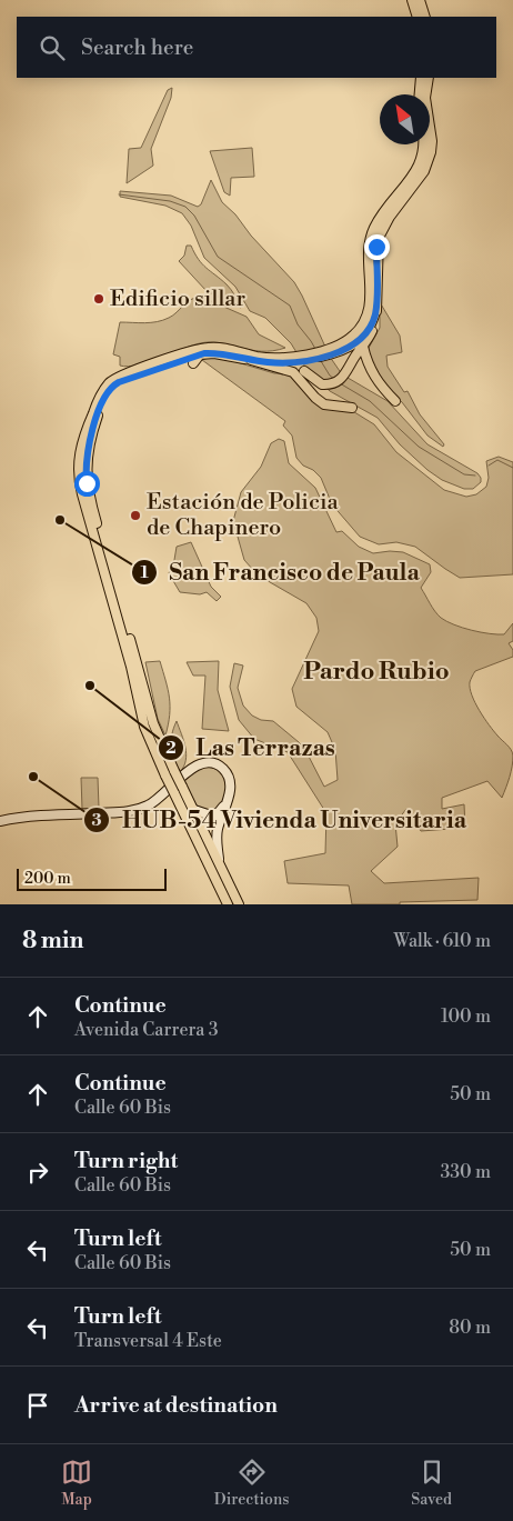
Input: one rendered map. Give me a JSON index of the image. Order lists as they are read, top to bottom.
{
  "districts": ["Pardo Rubio"],
  "places": [
    "Edificio sillar",
    "Estación de Policia de Chapinero",
    "San Francisco de Paula",
    "Las Terrazas",
    "HUB-54 Vivienda Universitaria"
  ],
  "scale_bar": "200 m",
  "north": "top left",
  "page": {
    "search": "Search here",
    "scale": "200 m",
    "heading": ["8 min", "Walk · 610 m"],
    "list": [
      ["Continue", "Avenida Carrera 3", "100 m"],
      ["Continue", "Calle 60 Bis", "50 m"],
      ["Turn right", "Calle 60 Bis", "330 m"],
      ["Turn left", "Calle 60 Bis", "50 m"],
      ["Turn left", "Transversal 4 Este", "80 m"],
      "Arrive at destination"
    ],
    "nav": ["Map", "Directions", "Saved"]
  }
}
